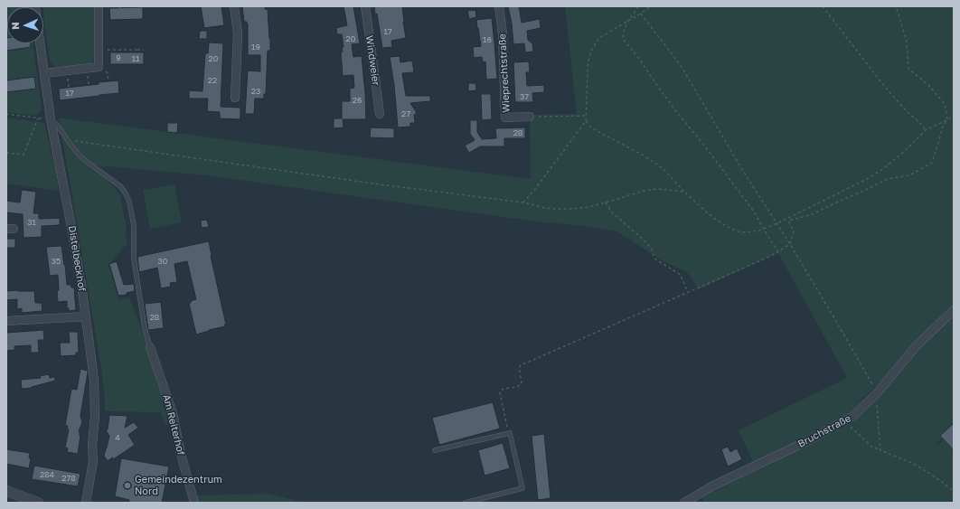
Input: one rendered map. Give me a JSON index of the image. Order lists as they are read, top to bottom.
{
  "streets": {
    "street": [
      "Windweier",
      "Wieprechtstraße",
      "Distelbeckhof",
      "Am Reiterhof",
      "Bruchstraße"
    ]
  },
  "places": ["Gemeindezentrum Nord"],
  "house_numbers": [
    "17",
    "20",
    "16",
    "19",
    "9",
    "11",
    "20",
    "22",
    "23",
    "17",
    "37",
    "26",
    "27",
    "28",
    "31",
    "35",
    "30",
    "28",
    "4",
    "284",
    "278"
  ],
  "north": "left"
}
